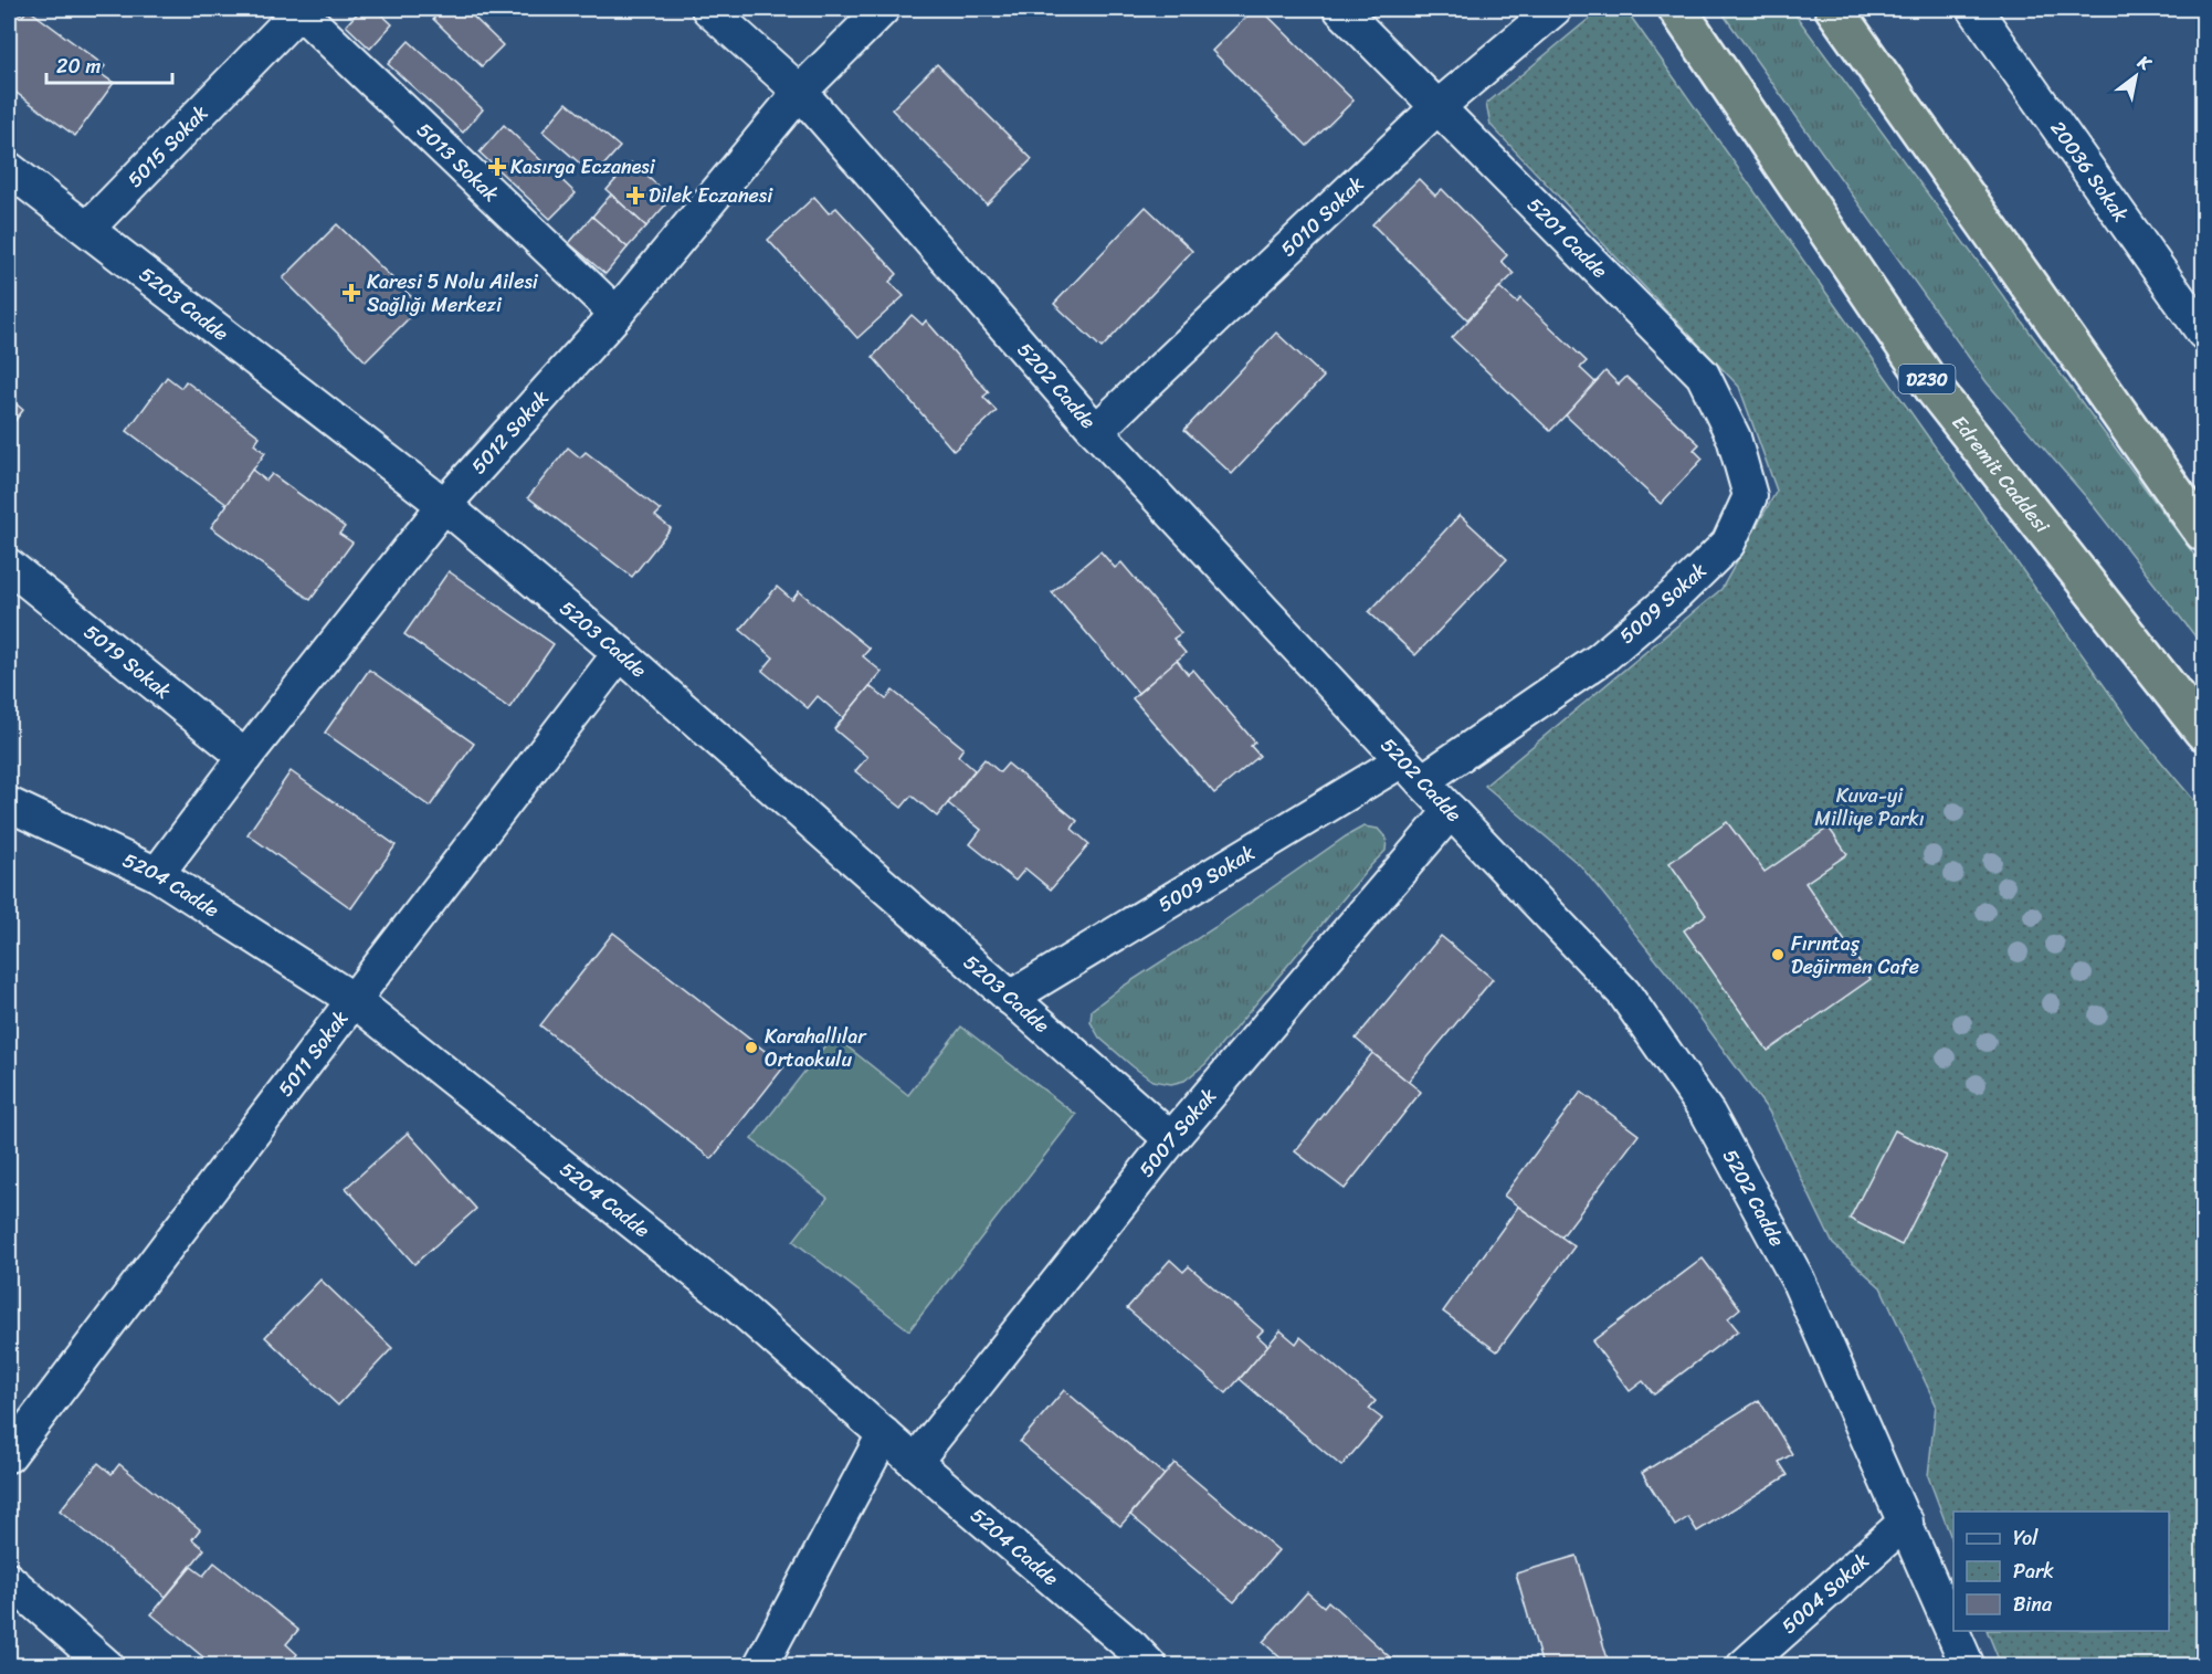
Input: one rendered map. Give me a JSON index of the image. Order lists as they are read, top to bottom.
{
  "streets": {
    "highway": ["D230", "Edremit Caddesi"],
    "street": [
      "5015 Sokak",
      "5013 Sokak",
      "20036 Sokak",
      "5010 Sokak",
      "5201 Cadde",
      "5203 Cadde",
      "5202 Cadde",
      "5012 Sokak",
      "5009 Sokak",
      "5019 Sokak",
      "5204 Cadde",
      "5011 Sokak",
      "5007 Sokak",
      "5004 Sokak"
    ]
  },
  "crossings": [
    ["5015 Sokak", "5013 Sokak"],
    ["5015 Sokak", "5203 Cadde"],
    ["5013 Sokak", "5012 Sokak"],
    ["5010 Sokak", "5201 Cadde"],
    ["5010 Sokak", "5202 Cadde"],
    ["5201 Cadde", "5009 Sokak"],
    ["5203 Cadde", "5012 Sokak"],
    ["5203 Cadde", "5009 Sokak"],
    ["5203 Cadde", "5011 Sokak"],
    ["5203 Cadde", "5007 Sokak"],
    ["5202 Cadde", "5012 Sokak"],
    ["5202 Cadde", "5009 Sokak"],
    ["5202 Cadde", "5007 Sokak"],
    ["5202 Cadde", "5004 Sokak"],
    ["5012 Sokak", "5019 Sokak"],
    ["5012 Sokak", "5204 Cadde"],
    ["5204 Cadde", "5011 Sokak"],
    ["5204 Cadde", "5007 Sokak"]
  ],
  "parks": ["Kuva-yi Milliye Parkı"],
  "places": {
    "health": ["Kasırga Eczanesi", "Dilek Eczanesi", "Karesi 5 Nolu Ailesi Sağlığı Merkezi"],
    "other": ["Fırıntaş Değirmen Cafe", "Karahallılar Ortaokulu"]
  },
  "legend": ["Yol", "Park", "Bina"],
  "scale_bar": "20 m",
  "north": "top right"
}
